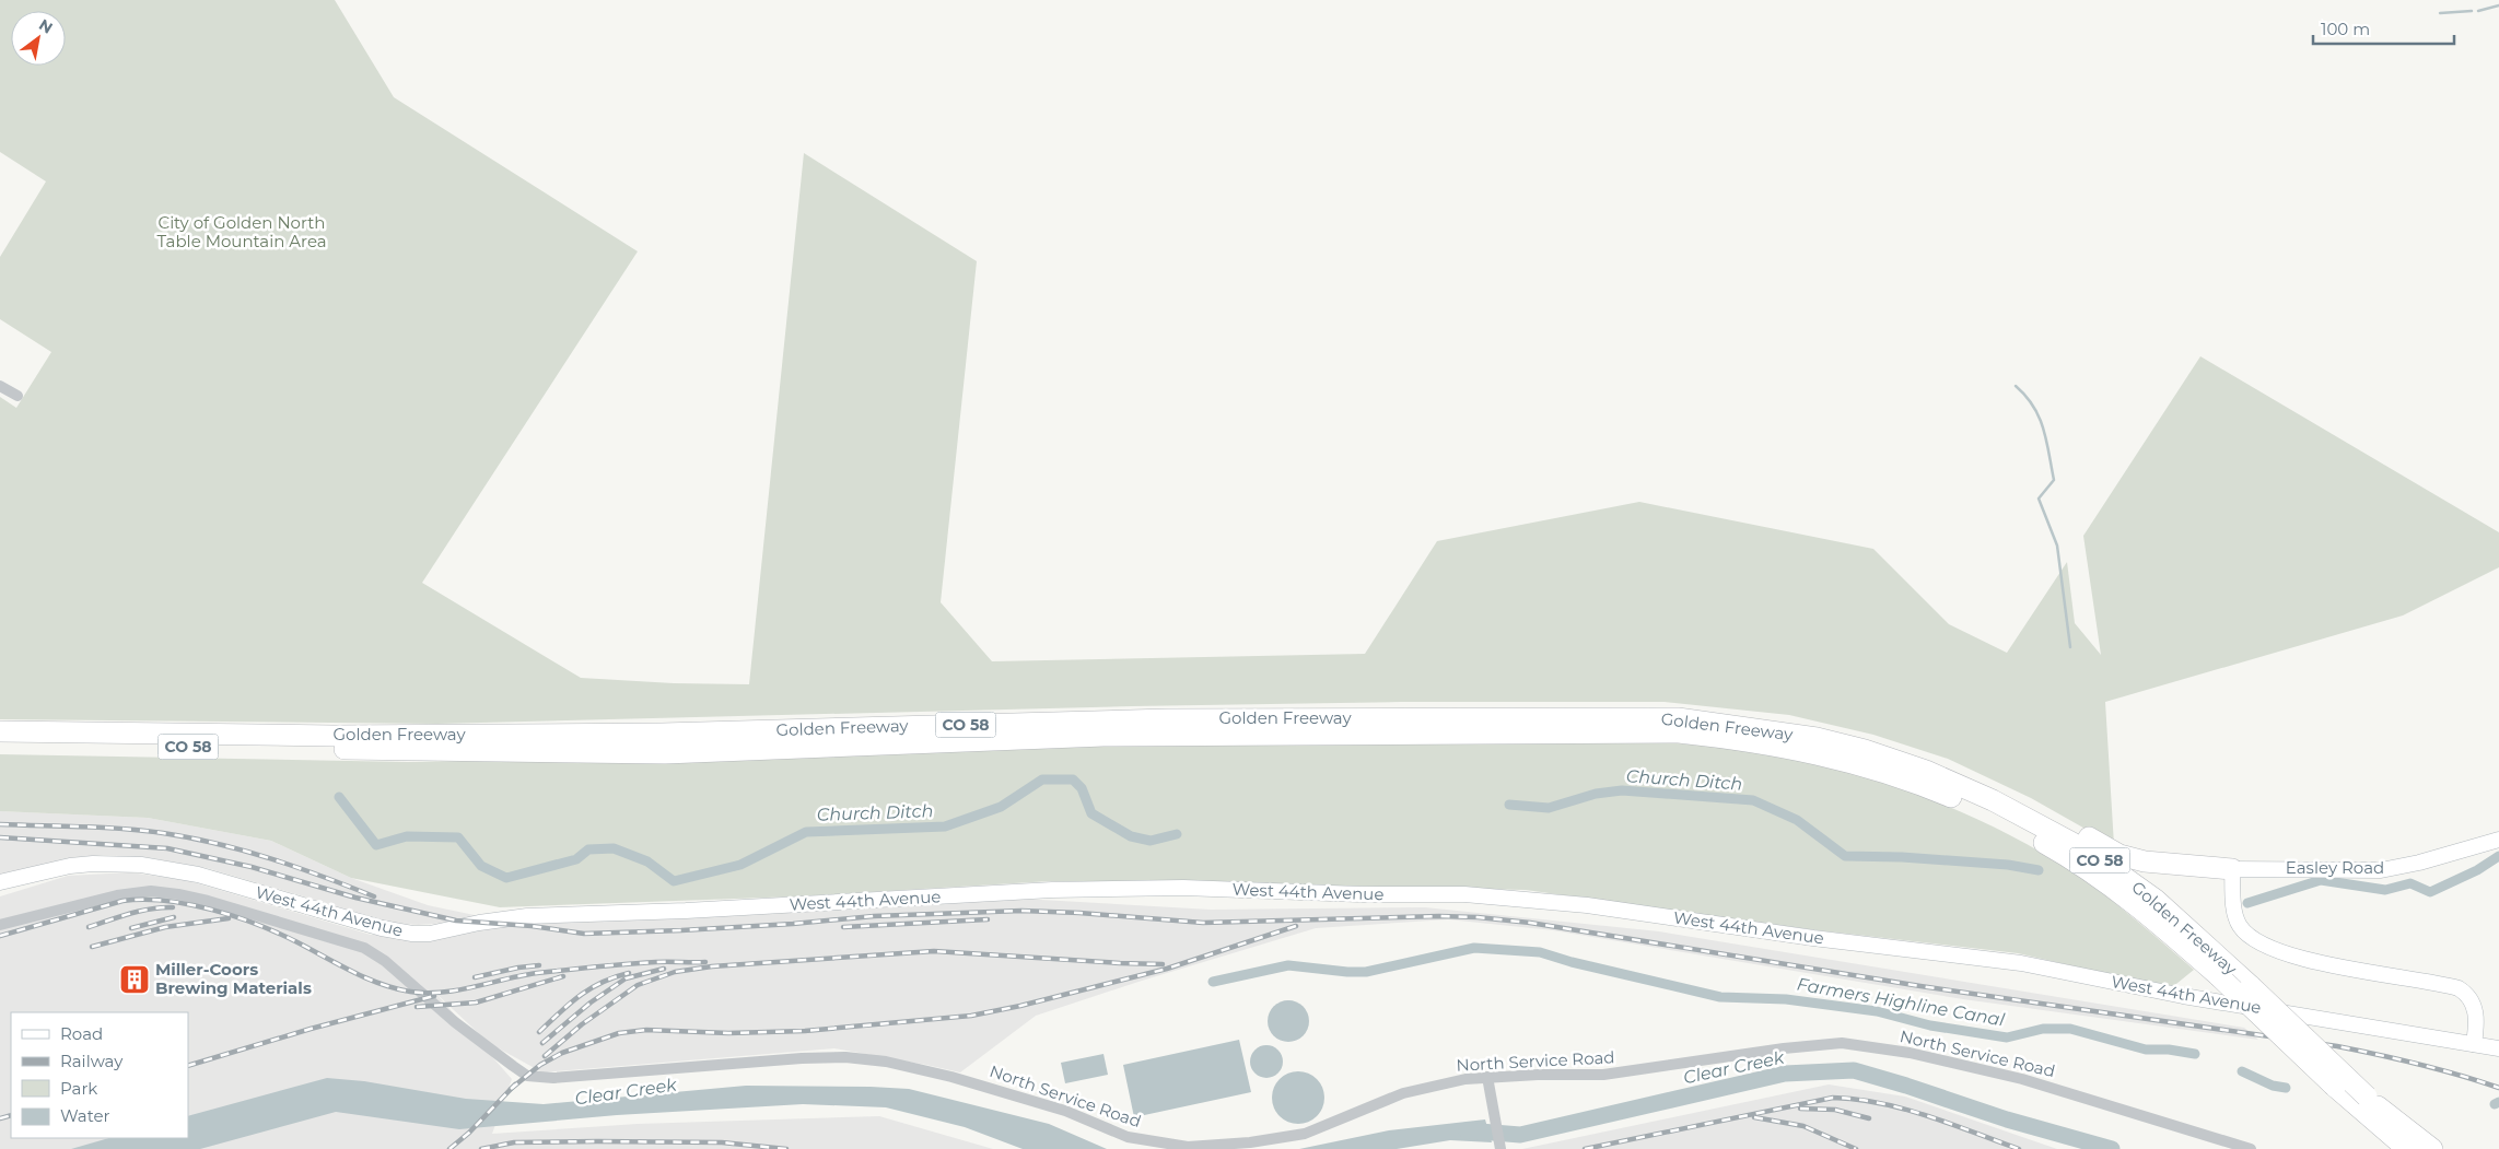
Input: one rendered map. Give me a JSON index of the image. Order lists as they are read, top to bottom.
{
  "streets": {
    "highway": ["Golden Freeway", "CO 58"],
    "street": ["Easley Road", "West 44th Avenue", "North Service Road"]
  },
  "water": ["Church Ditch", "Farmers Highline Canal", "Clear Creek"],
  "parks": ["City of Golden North Table Mountain Area"],
  "places": {
    "building": ["Miller-Coors Brewing Materials"]
  },
  "legend": [
    "Road",
    "Railway",
    "Park",
    "Water"
  ],
  "scale_bar": "100 m",
  "north": "top right"
}
